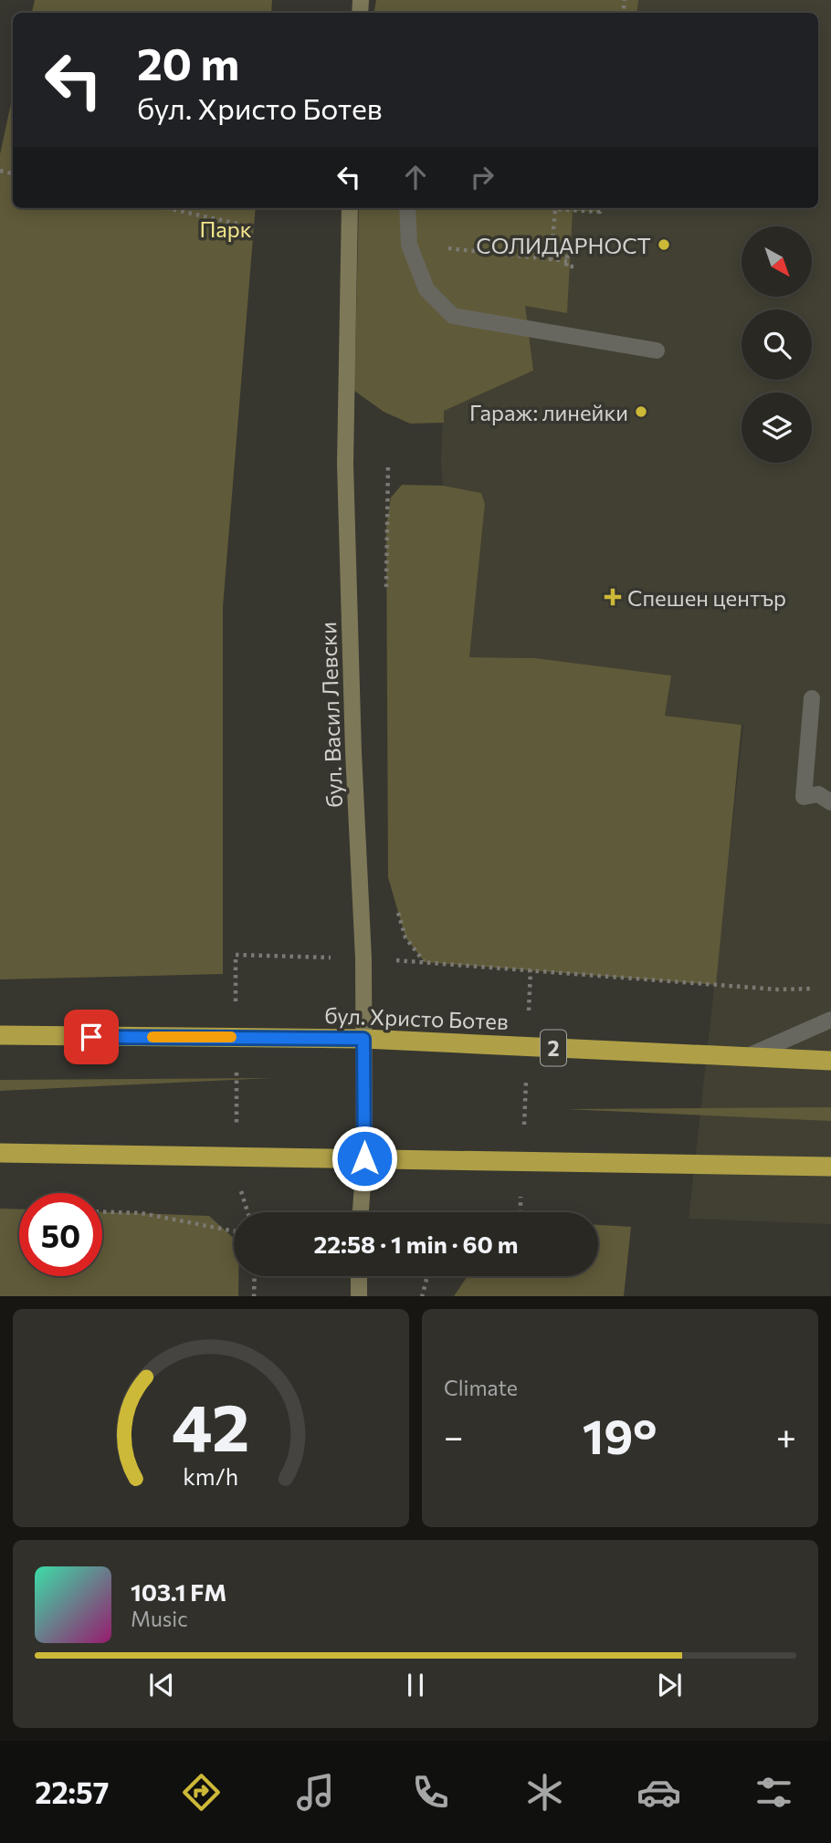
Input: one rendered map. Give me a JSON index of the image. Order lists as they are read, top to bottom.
{
  "streets": {
    "highway": ["бул. Христо Ботев", "2"],
    "main road": ["бул. Васил Левски"]
  },
  "crossings": [
    ["бул. Васил Левски", "бул. Христо Ботев"]
  ],
  "parks": ["Парк"],
  "places": {
    "other": ["СОЛИДАРНОСТ", "Гараж: линейки"],
    "health": ["Спешен център"]
  },
  "north": "bottom right",
  "page": {
    "turn": ["20 m", "бул. Христо Ботев"],
    "limit": "50",
    "trip": "22:58 · 1 min · 60 m",
    "tile": "Climate",
    "heat": ["−", "19°", "+"],
    "song": ["103.1 FM", "Music"],
    "tabs": "22:57",
    "gauge": ["42", "km/h"]
  }
}
